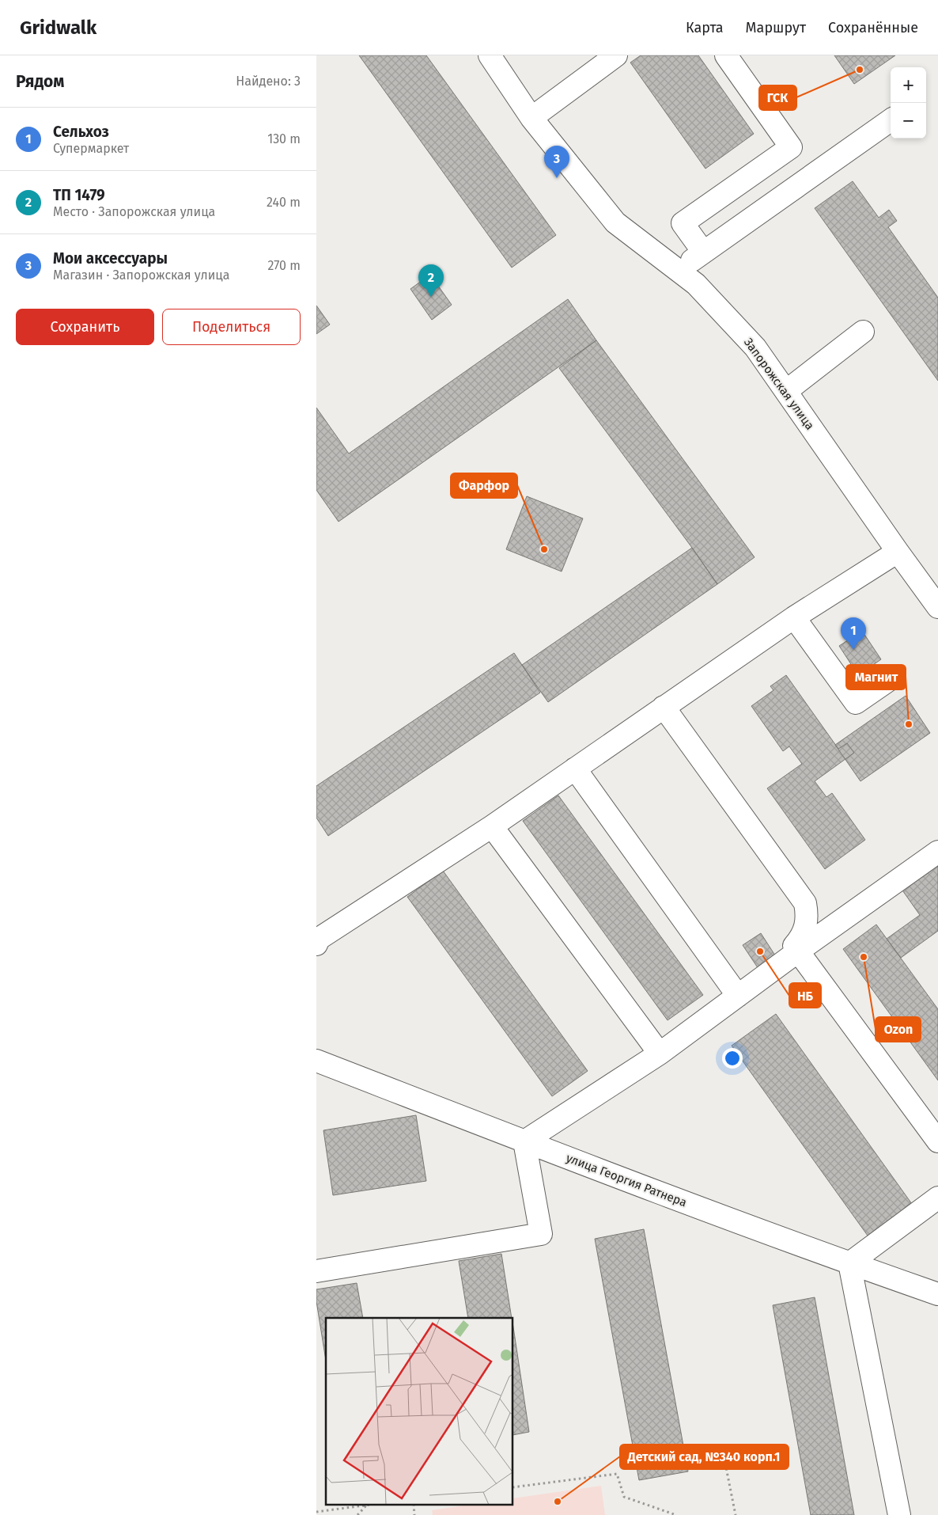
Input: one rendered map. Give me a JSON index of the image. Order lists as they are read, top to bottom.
{
  "streets": {
    "street": ["Запорожская улица", "улица Георгия Ратнера"]
  },
  "places": [
    "ГСК",
    "Фарфор",
    "Магнит",
    "НБ",
    "Ozon",
    "Детский сад, №340 корп.1"
  ],
  "page": {
    "header": "Gridwalk",
    "nav": ["Карта", "Маршрут", "Сохранённые"],
    "heading": ["Рядом", "Найдено: 3"],
    "map_buttons": ["+", "−"],
    "list": [
      {
        "mark": "1",
        "name": "Сельхоз",
        "note": "Супермаркет",
        "value": "130 m"
      },
      {
        "mark": "2",
        "name": "ТП 1479",
        "note": "Место · Запорожская улица",
        "value": "240 m"
      },
      {
        "mark": "3",
        "name": "Мои аксессуары",
        "note": "Магазин · Запорожская улица",
        "value": "270 m"
      }
    ],
    "pins": ["3", "2", "1"],
    "buttons": ["Сохранить", "Поделиться"]
  }
}
